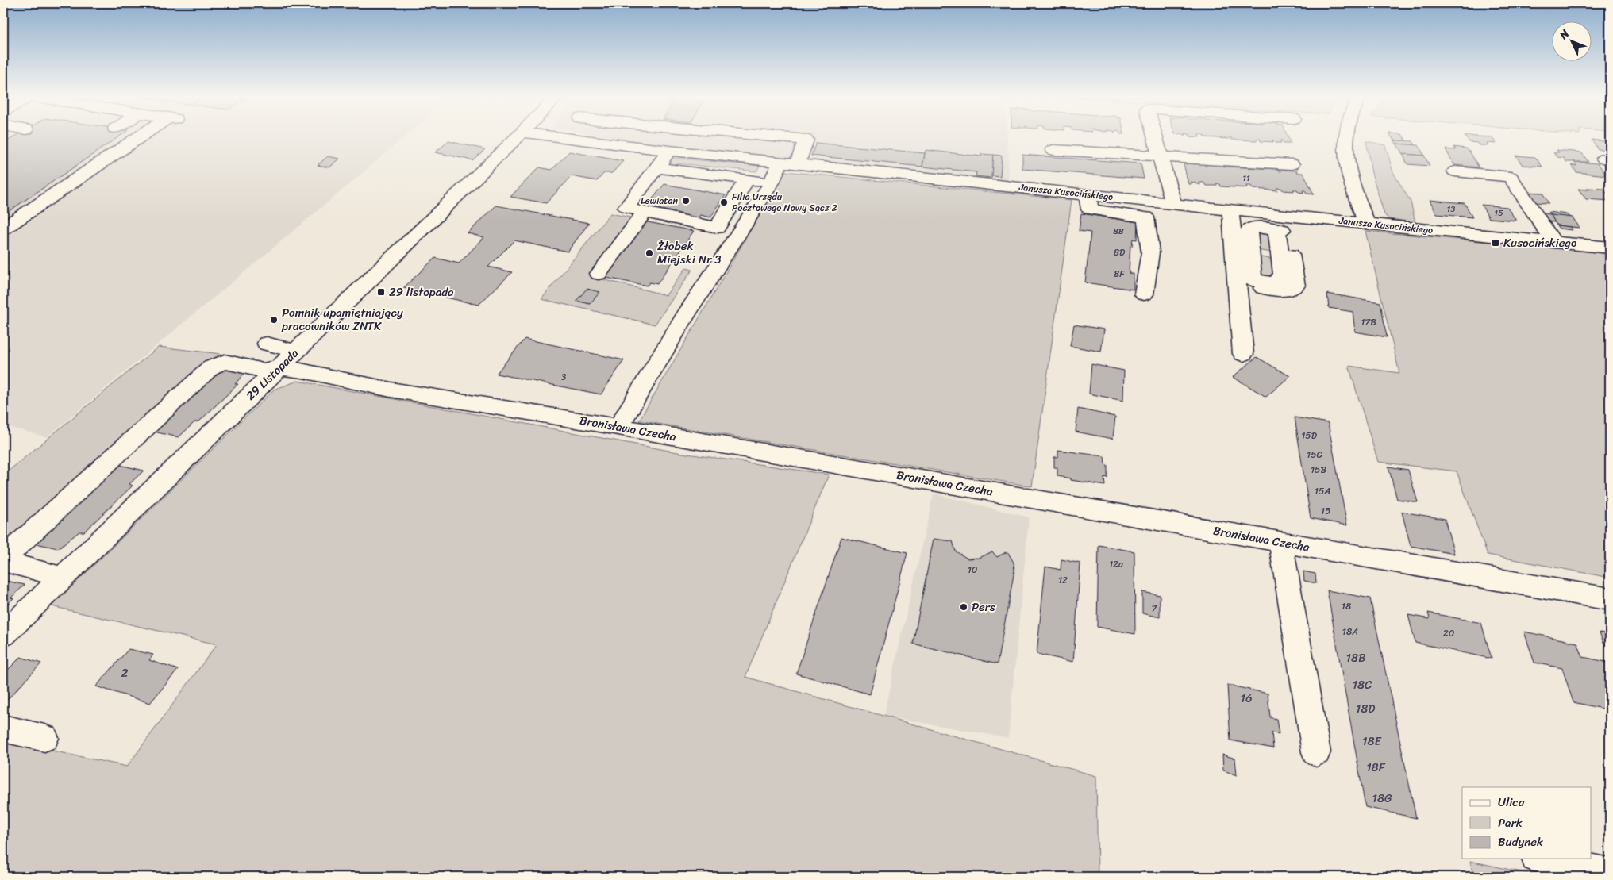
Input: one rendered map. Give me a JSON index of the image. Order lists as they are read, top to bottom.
{
  "streets": {
    "street": ["Janusza Kusocińskiego", "29 Listopada", "Bronisława Czecha"]
  },
  "crossings": [
    ["29 Listopada", "Bronisława Czecha"]
  ],
  "places": {
    "other": [
      "Lewiatan",
      "Filia Urzędu Pocztowego Nowy Sącz 2",
      "Żłobek Miejski Nr 3",
      "Pomnik upamiętniający pracowników ZNTK",
      "Pers"
    ],
    "transit": ["Kusocińskiego", "29 listopada"]
  },
  "house_numbers": [
    "11",
    "13",
    "15",
    "8B",
    "8D",
    "8F",
    "17B",
    "3",
    "15D",
    "15C",
    "15B",
    "15A",
    "15",
    "12a",
    "10",
    "12",
    "18",
    "7",
    "18A",
    "20",
    "18B",
    "2",
    "18C",
    "16",
    "18D",
    "18E",
    "18F",
    "18G"
  ],
  "legend": ["Ulica", "Park", "Budynek"],
  "north": "top left"
}
